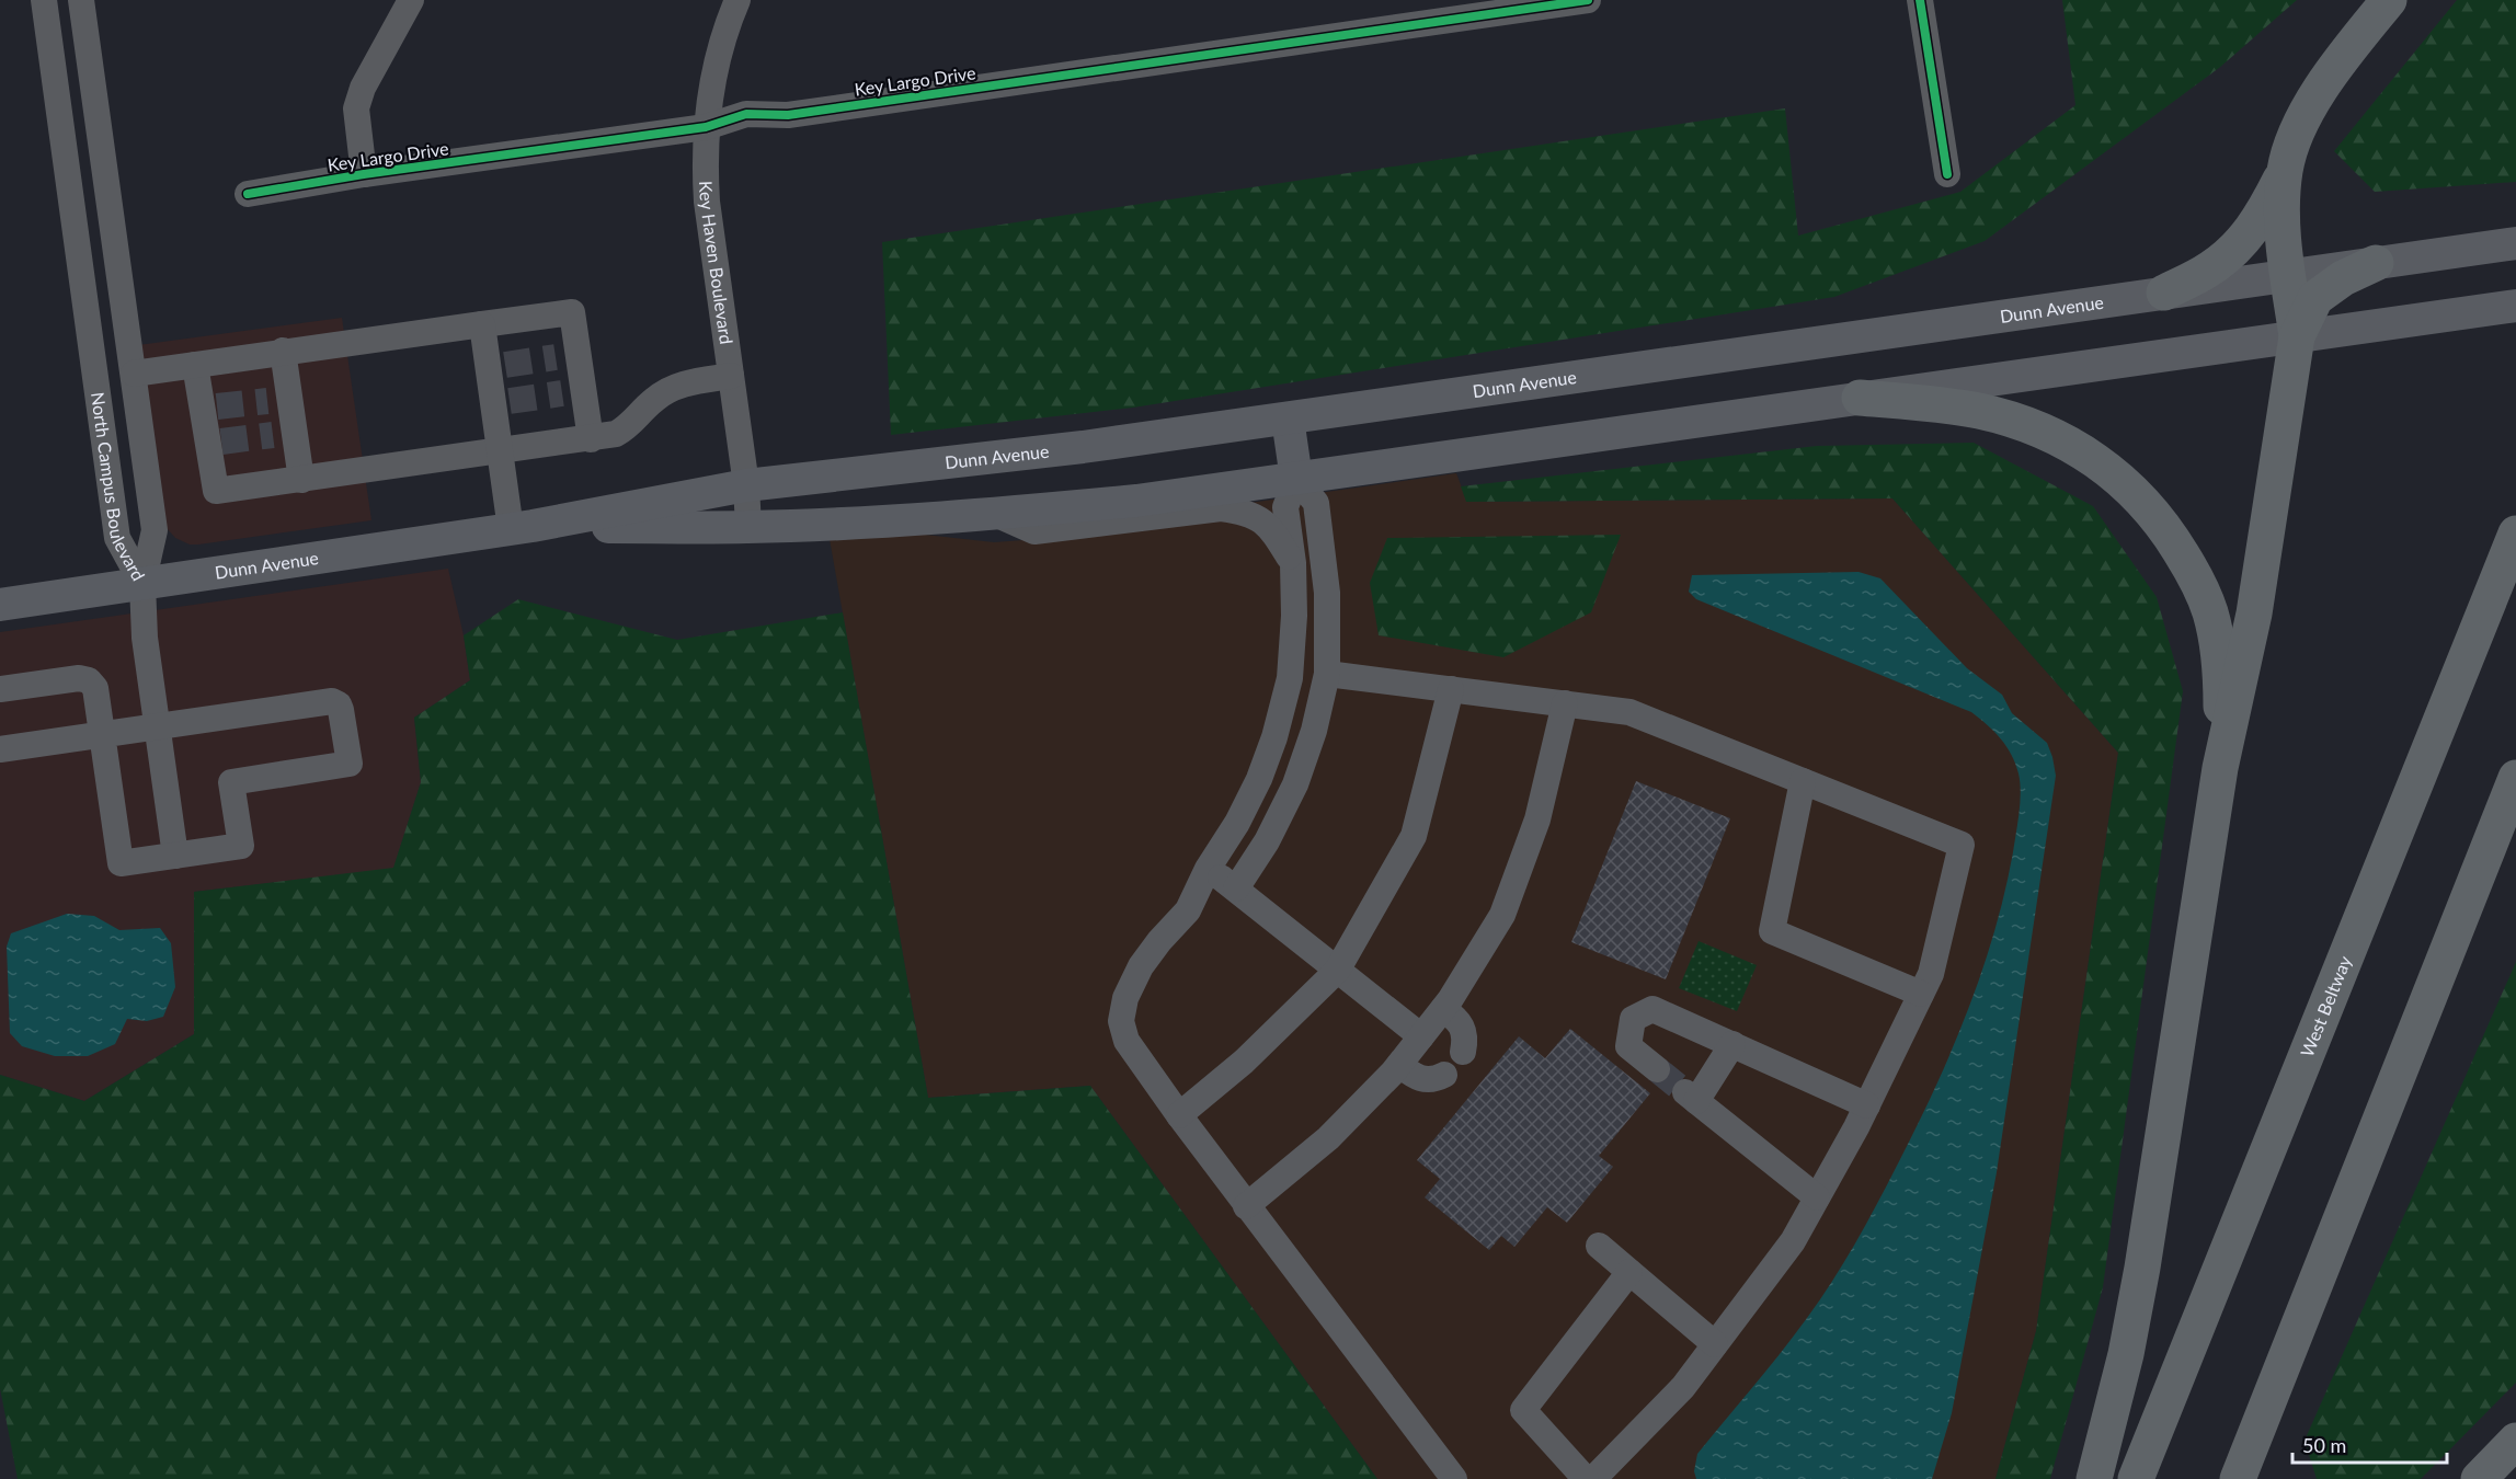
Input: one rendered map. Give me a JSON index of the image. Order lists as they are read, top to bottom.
{
  "streets": {
    "highway": ["West Beltway"],
    "main road": ["Dunn Avenue"],
    "street": ["Key Largo Drive", "Key Haven Boulevard", "North Campus Boulevard"]
  },
  "crossings": [
    ["Key Largo Drive", "Key Haven Boulevard"],
    ["Key Haven Boulevard", "Dunn Avenue"],
    ["Dunn Avenue", "North Campus Boulevard"]
  ],
  "scale_bar": "50 m"
}
